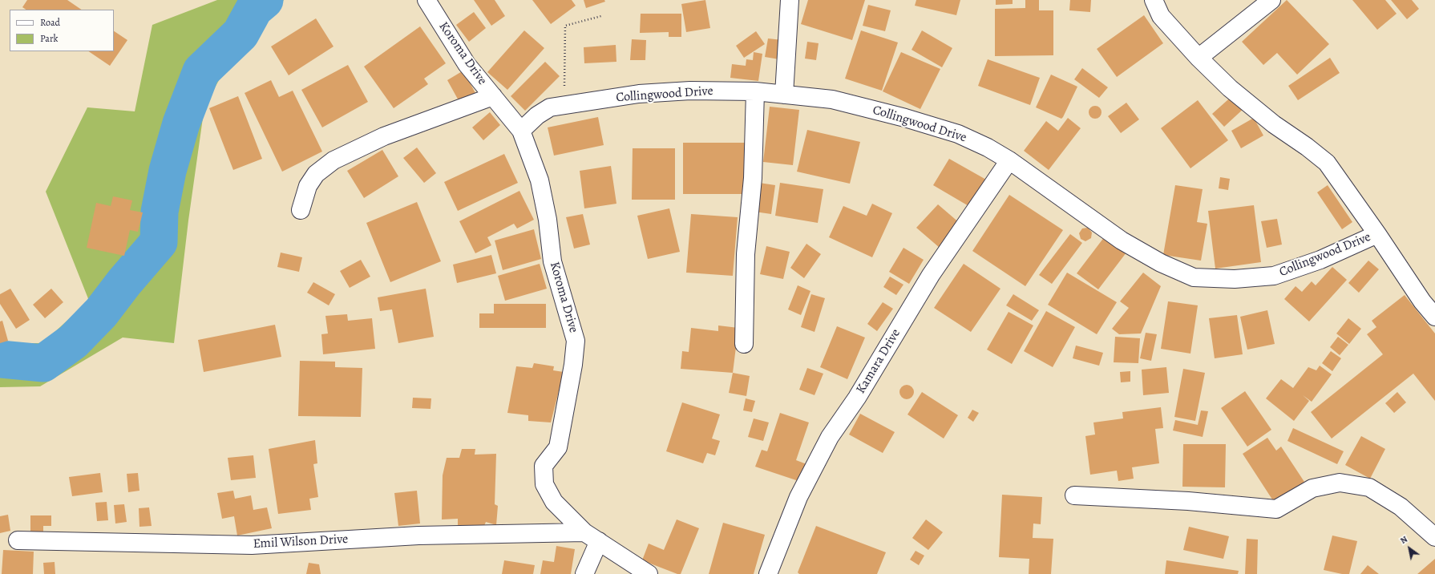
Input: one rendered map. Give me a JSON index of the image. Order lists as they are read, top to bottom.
{
  "streets": {
    "street": [
      "Koroma Drive",
      "Collingwood Drive",
      "Kamara Drive",
      "Emil Wilson Drive"
    ]
  },
  "crossings": [
    ["Koroma Drive", "Collingwood Drive"],
    ["Koroma Drive", "Emil Wilson Drive"],
    ["Collingwood Drive", "Kamara Drive"]
  ],
  "legend": ["Road", "Park"],
  "north": "top left"
}
